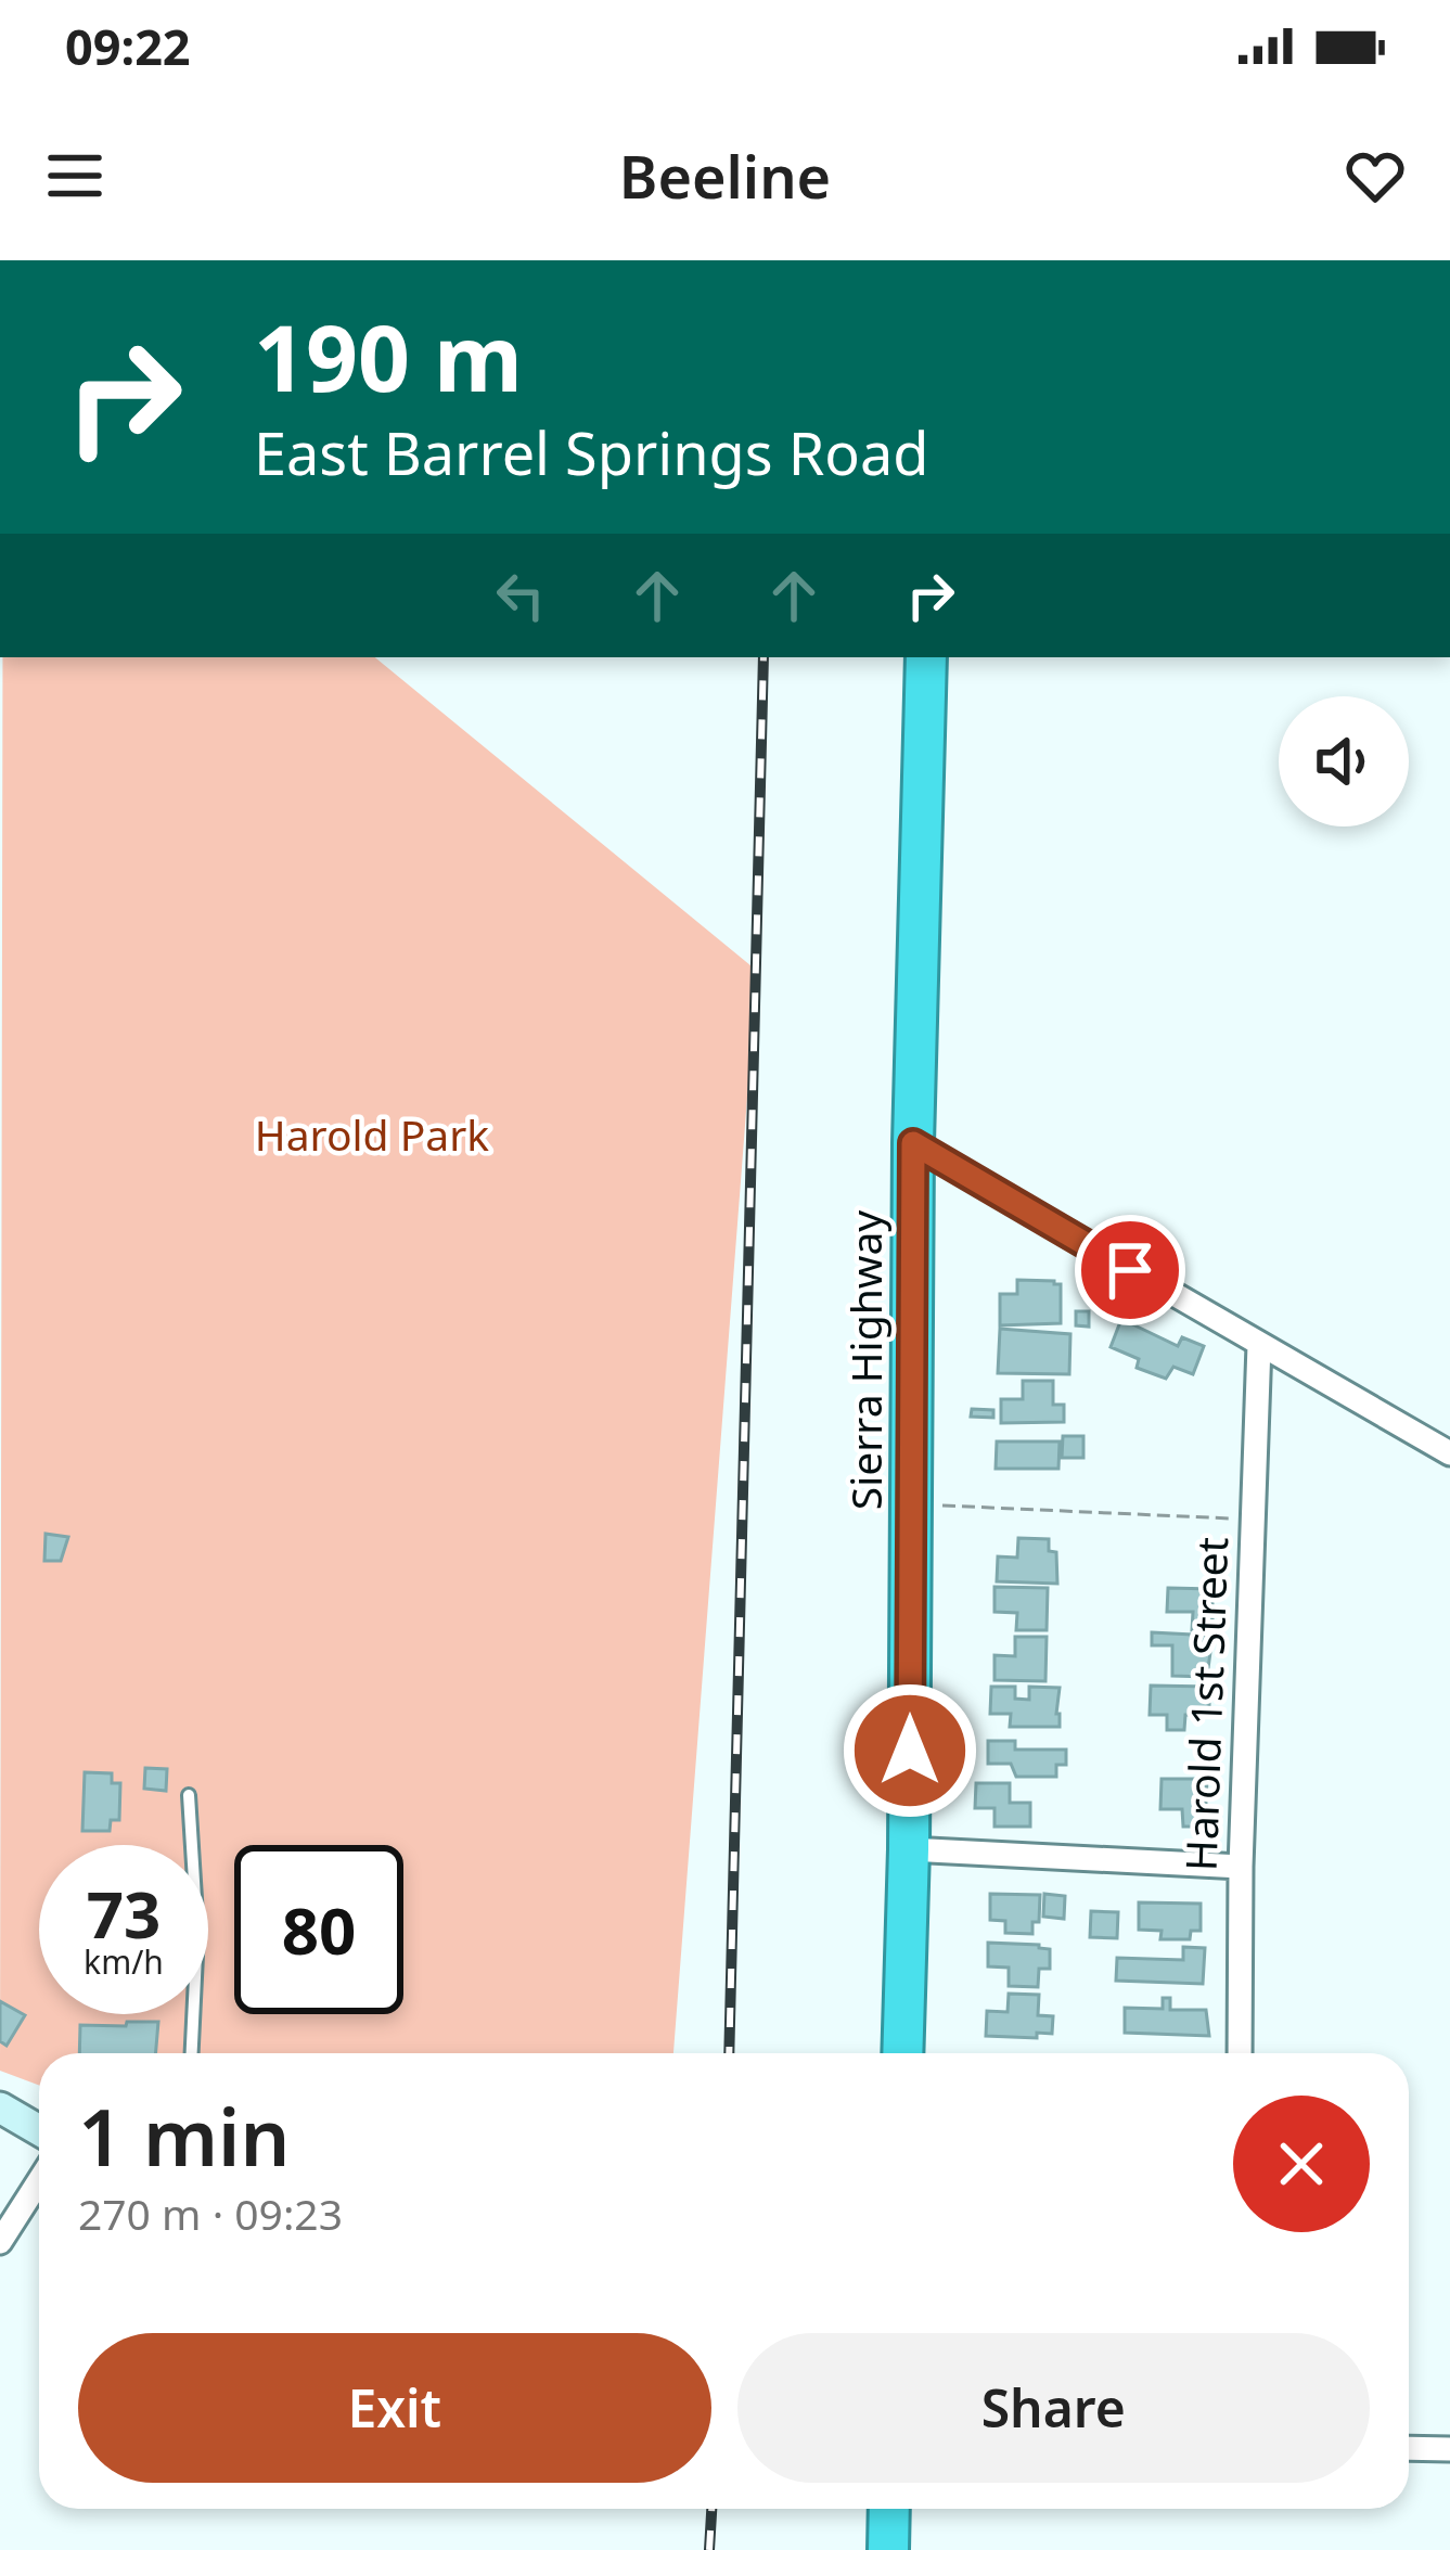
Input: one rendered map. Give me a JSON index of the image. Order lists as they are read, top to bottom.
{
  "streets": {
    "highway": ["Sierra Highway"],
    "street": ["Harold 1st Street"]
  },
  "parks": ["Harold Park"],
  "page": {
    "status": "09:22",
    "header": "Beeline",
    "turn": ["190 m", "East Barrel Springs Road"],
    "speed": "73 km/h",
    "limit": "80",
    "heading": ["1 min", "270 m · 09:23"],
    "buttons": ["Exit", "Share"]
  }
}
